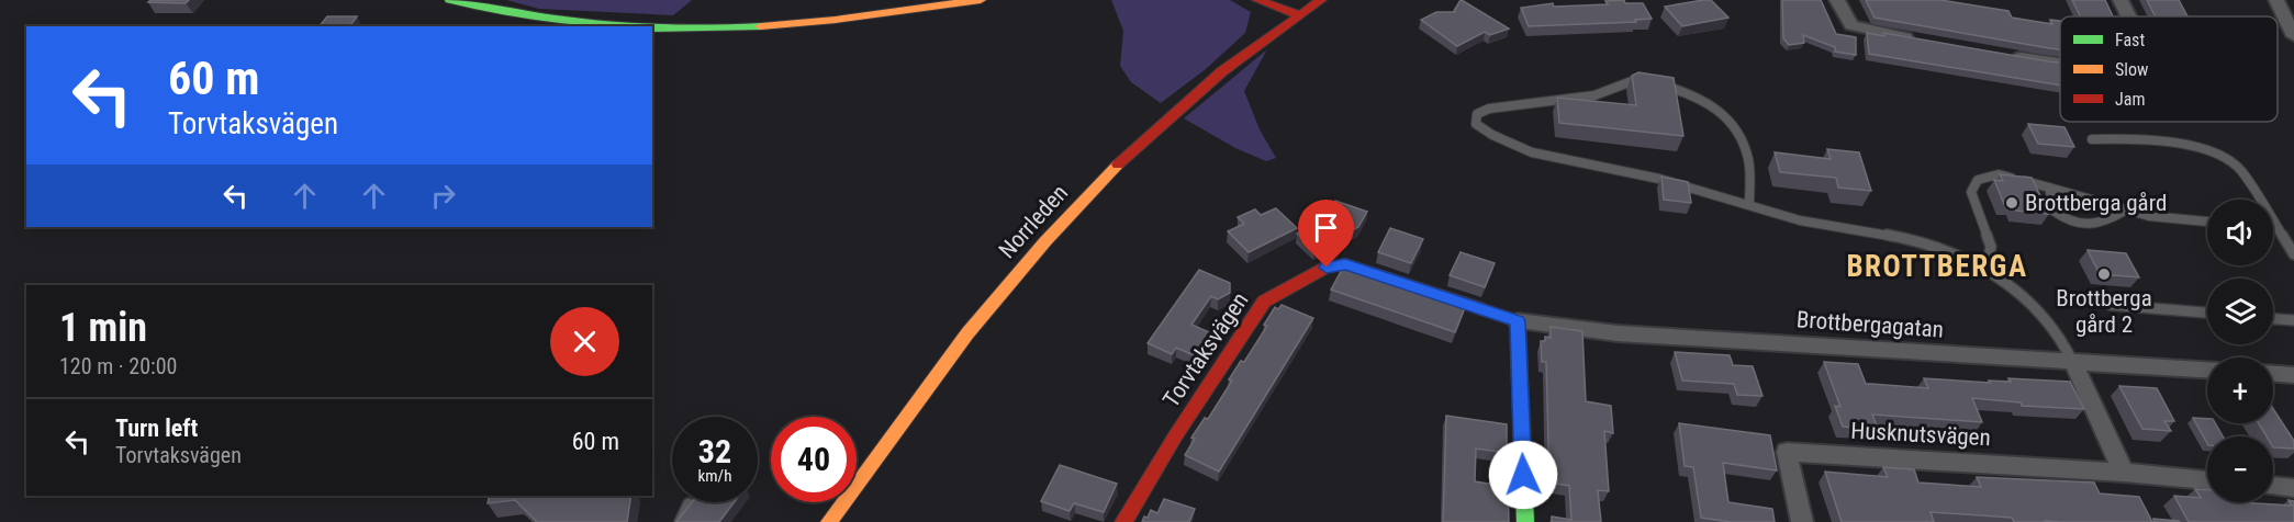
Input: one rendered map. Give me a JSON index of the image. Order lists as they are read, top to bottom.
{
  "streets": {
    "street": [
      "Norrleden",
      "Brottbergagatan",
      "Torvtaksvägen",
      "Husknutsvägen"
    ]
  },
  "crossings": [
    ["Brottbergagatan", "Torvtaksvägen"]
  ],
  "districts": ["BROTTBERGA"],
  "places": ["Brottberga gård", "Brottberga gård 2"],
  "legend": ["Fast", "Slow", "Jam"],
  "page": {
    "turn": ["60 m", "Torvtaksvägen"],
    "map_buttons": ["+", "−"],
    "heading": ["1 min", "120 m · 20:00"],
    "list": [
      {
        "name": "Turn left",
        "note": "Torvtaksvägen",
        "value": "60 m"
      }
    ],
    "speed": "32 km/h",
    "limit": "40"
  }
}
